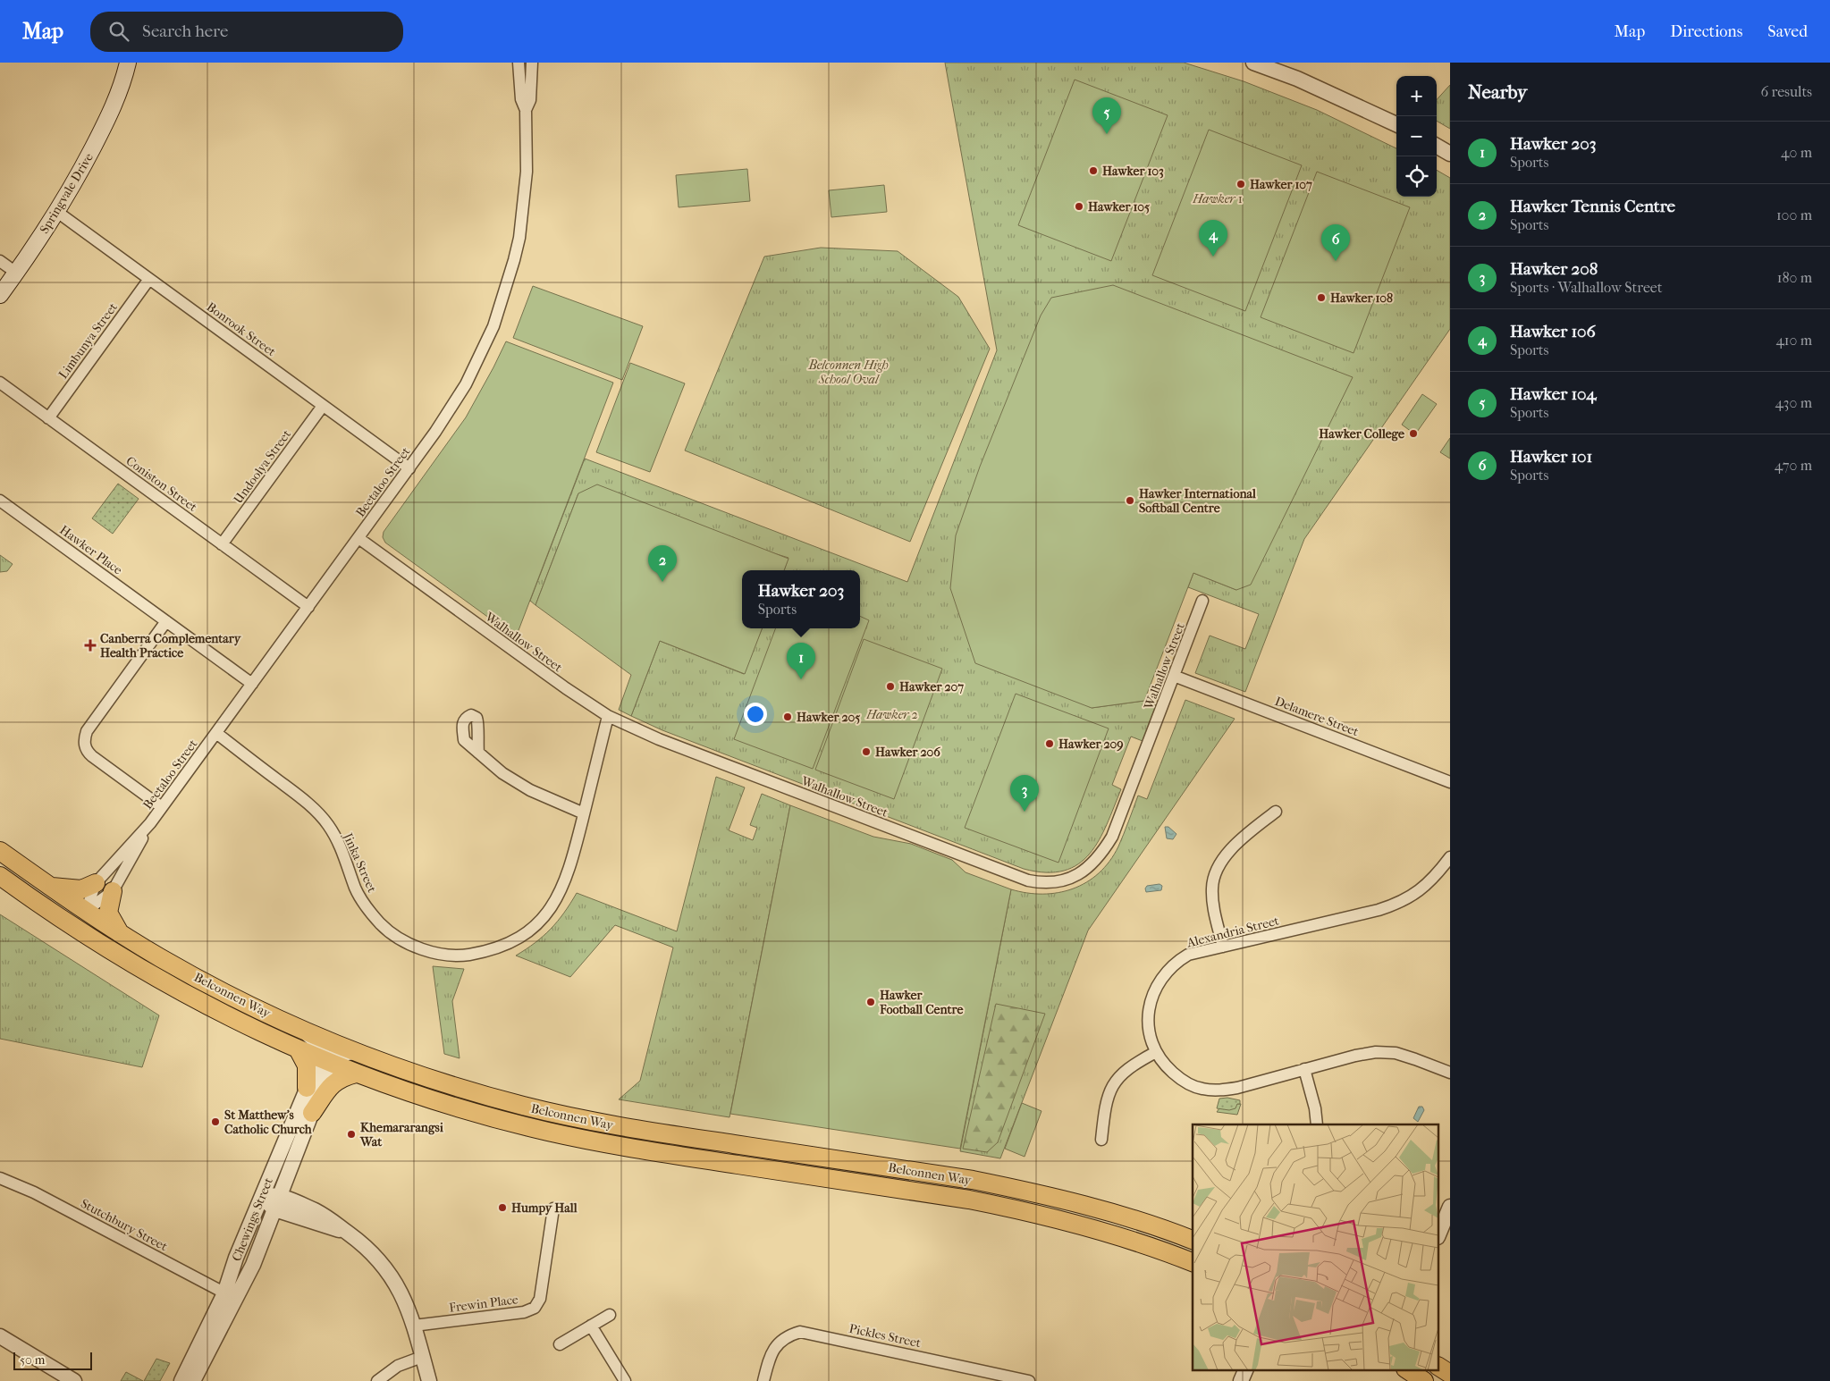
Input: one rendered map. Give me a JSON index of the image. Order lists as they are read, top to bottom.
{
  "streets": {
    "main road": ["Springvale Drive", "Belconnen Way"],
    "street": [
      "Bonrook Street",
      "Limbunya Street",
      "Undoolya Street",
      "Beetaloo Street",
      "Coniston Street",
      "Hawker Place",
      "Walhallow Street",
      "Delamere Street",
      "Jinka Street",
      "Alexandria Street",
      "Chewings Street",
      "Stutchbury Street",
      "Frewin Place",
      "Pickles Street"
    ]
  },
  "crossings": [
    ["Springvale Drive", "Bonrook Street"],
    ["Bonrook Street", "Limbunya Street"],
    ["Bonrook Street", "Undoolya Street"],
    ["Bonrook Street", "Beetaloo Street"],
    ["Limbunya Street", "Coniston Street"],
    ["Undoolya Street", "Coniston Street"],
    ["Beetaloo Street", "Coniston Street"],
    ["Beetaloo Street", "Hawker Place"],
    ["Beetaloo Street", "Walhallow Street"],
    ["Beetaloo Street", "Jinka Street"],
    ["Beetaloo Street", "Belconnen Way"],
    ["Walhallow Street", "Delamere Street"],
    ["Walhallow Street", "Jinka Street"],
    ["Belconnen Way", "Chewings Street"],
    ["Chewings Street", "Stutchbury Street"]
  ],
  "parks": ["Hawker 1", "Belconnen High School Oval", "Hawker 2"],
  "places": {
    "other": [
      "Hawker 103",
      "Hawker 107",
      "Hawker 105",
      "Hawker 108",
      "Hawker College",
      "Hawker International Softball Centre",
      "Hawker 207",
      "Hawker 205",
      "Hawker 209",
      "Hawker 206",
      "Hawker Football Centre",
      "St Matthew's Catholic Church",
      "Khemararangsi Wat",
      "Humpy Hall"
    ],
    "health": ["Canberra Complementary Health Practice"]
  },
  "scale_bar": "50 m",
  "page": {
    "header": "Map",
    "search": "Search here",
    "nav": ["Map", "Directions", "Saved"],
    "heading": ["Nearby", "6 results"],
    "map_buttons": ["+", "−"],
    "pins": [
      "5",
      "4",
      "6",
      "2",
      "1",
      "3"
    ],
    "list": [
      {
        "mark": "1",
        "name": "Hawker 203",
        "note": "Sports",
        "value": "40 m"
      },
      {
        "mark": "2",
        "name": "Hawker Tennis Centre",
        "note": "Sports",
        "value": "100 m"
      },
      {
        "mark": "3",
        "name": "Hawker 208",
        "note": "Sports · Walhallow Street",
        "value": "180 m"
      },
      {
        "mark": "4",
        "name": "Hawker 106",
        "note": "Sports",
        "value": "410 m"
      },
      {
        "mark": "5",
        "name": "Hawker 104",
        "note": "Sports",
        "value": "430 m"
      },
      {
        "mark": "6",
        "name": "Hawker 101",
        "note": "Sports",
        "value": "470 m"
      }
    ],
    "popup": ["Hawker 203", "Sports"],
    "scale": "50 m"
  }
}
